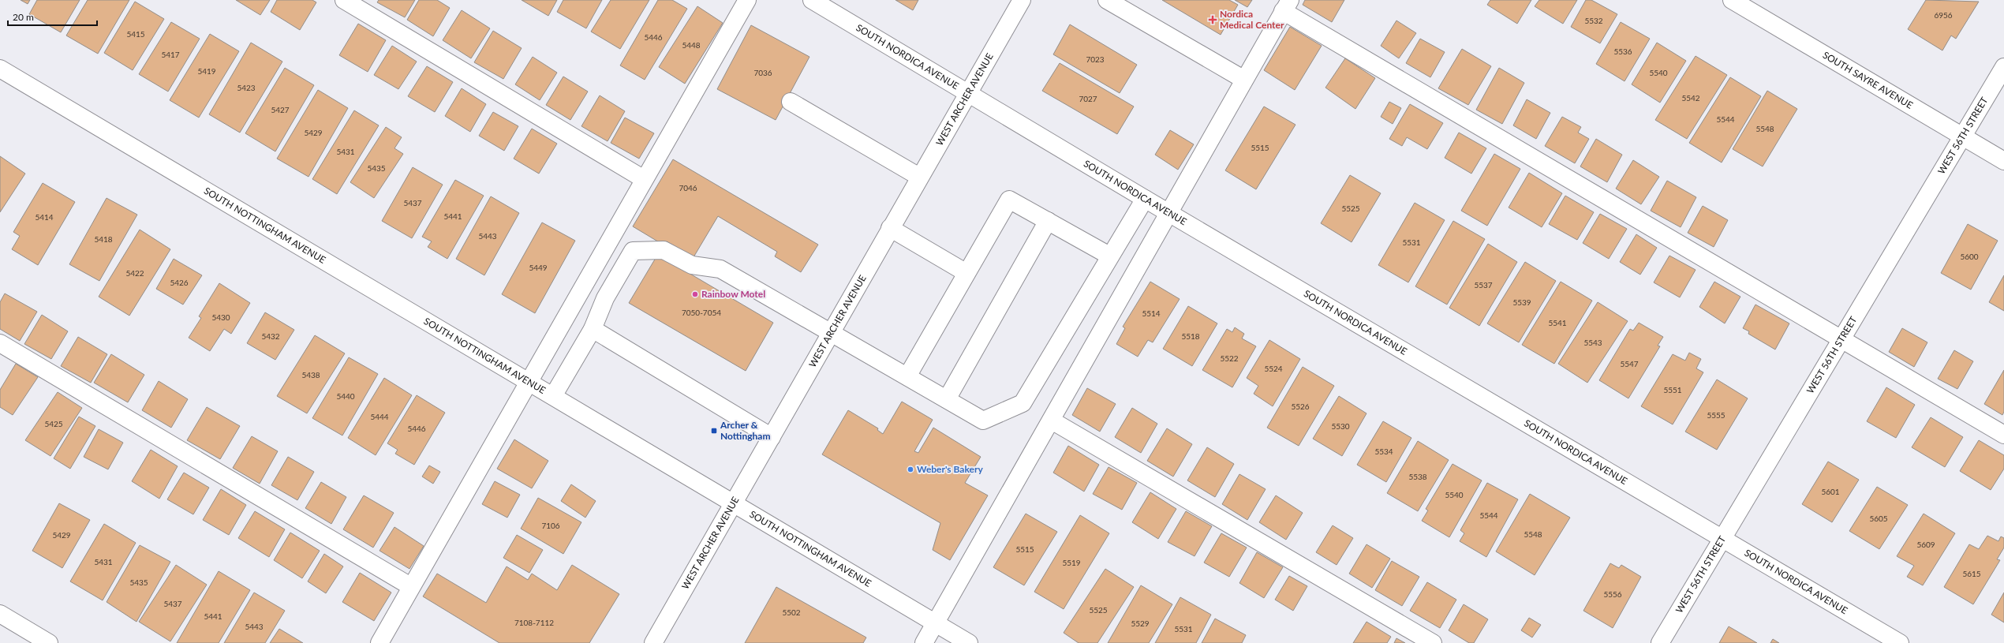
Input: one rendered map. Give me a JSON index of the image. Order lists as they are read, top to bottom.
{
  "streets": {
    "street": [
      "SOUTH NORDICA AVENUE",
      "SOUTH SAYRE AVENUE",
      "WEST ARCHER AVENUE",
      "WEST 56TH STREET",
      "SOUTH NOTTINGHAM AVENUE"
    ]
  },
  "crossings": [
    ["SOUTH NORDICA AVENUE", "WEST ARCHER AVENUE"],
    ["SOUTH NORDICA AVENUE", "WEST 56TH STREET"],
    ["SOUTH SAYRE AVENUE", "WEST 56TH STREET"],
    ["WEST ARCHER AVENUE", "SOUTH NOTTINGHAM AVENUE"]
  ],
  "places": {
    "health": ["Nordica Medical Center"],
    "other": ["Rainbow Motel", "Weber's Bakery"],
    "transit": ["Archer & Nottingham"]
  },
  "house_numbers": [
    "6956",
    "5532",
    "5415",
    "5446",
    "5448",
    "5536",
    "5417",
    "7023",
    "5419",
    "7036",
    "5540",
    "5423",
    "5542",
    "7027",
    "5427",
    "5544",
    "5548",
    "5429",
    "5515",
    "5431",
    "5435",
    "7046",
    "5437",
    "5525",
    "5441",
    "5414",
    "5443",
    "5418",
    "5531",
    "5600",
    "5449",
    "5422",
    "5426",
    "5537",
    "5539",
    "7050-7054",
    "5514",
    "5430",
    "5541",
    "5432",
    "5518",
    "5543",
    "5522",
    "5547",
    "5524",
    "5438",
    "5551",
    "5440",
    "5526",
    "5555",
    "5444",
    "5425",
    "5530",
    "5446",
    "5534",
    "5538",
    "5601",
    "5540",
    "5544",
    "5605",
    "7106",
    "5548",
    "5429",
    "5609",
    "5515",
    "5431",
    "5519",
    "5615",
    "5435",
    "5556",
    "5437",
    "5525",
    "5502",
    "5441",
    "7108-7112",
    "5529",
    "5443",
    "5531"
  ],
  "scale_bar": "20 m"
}
